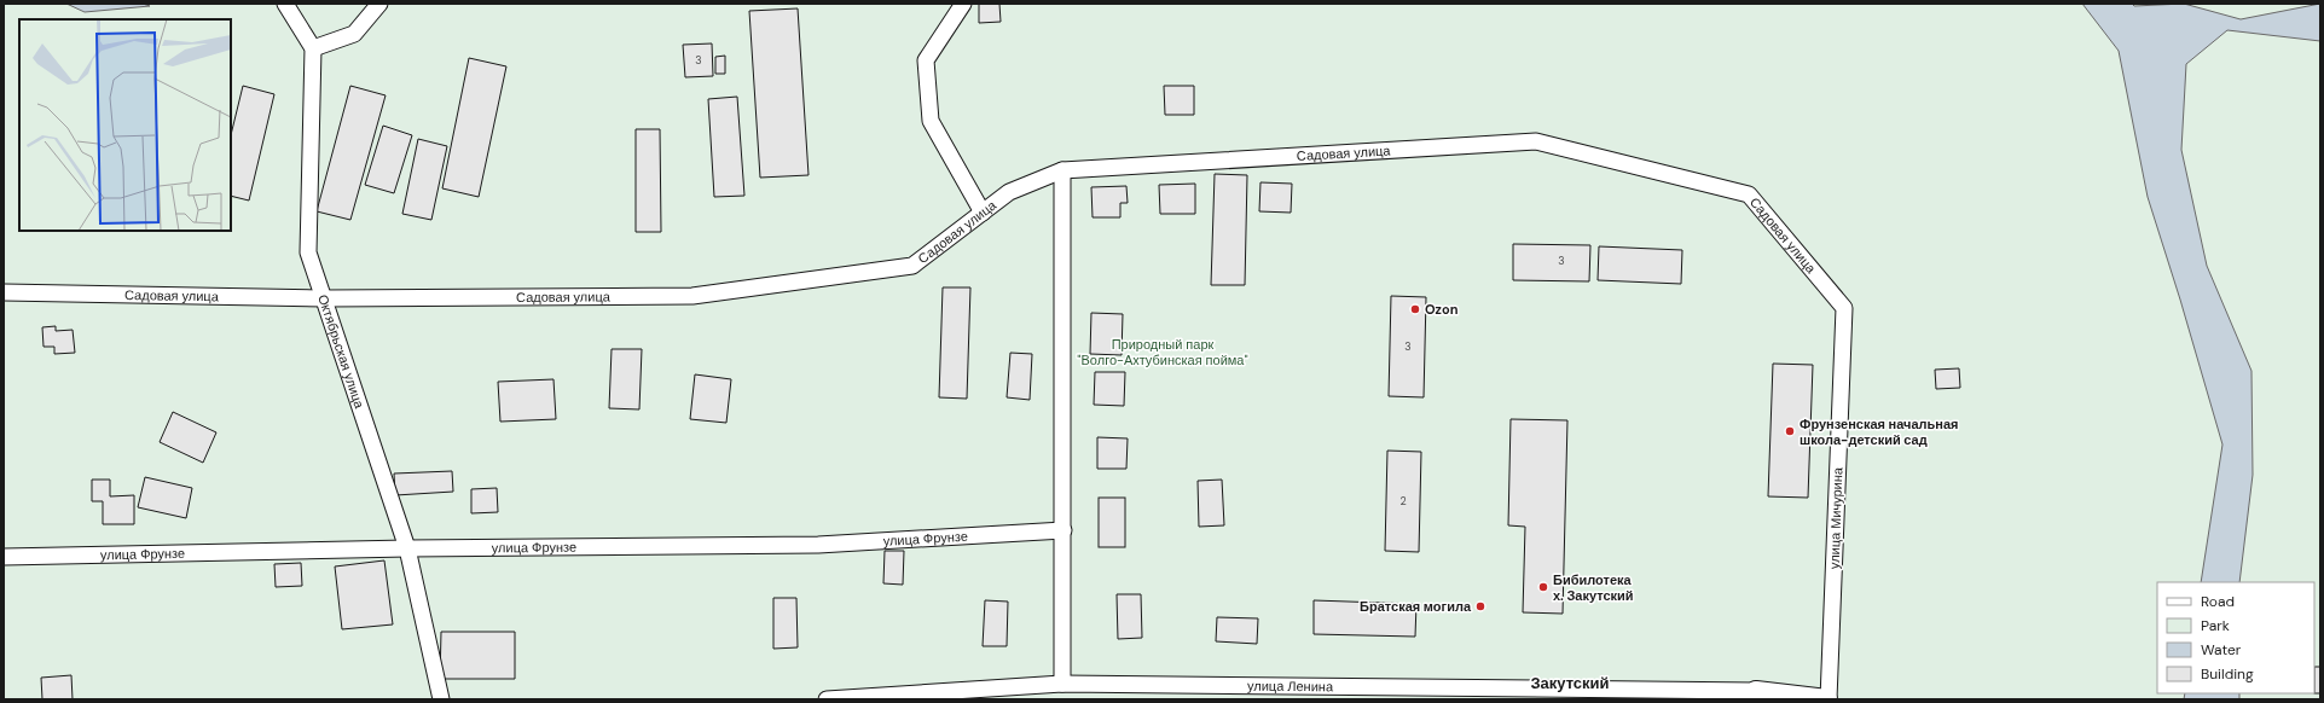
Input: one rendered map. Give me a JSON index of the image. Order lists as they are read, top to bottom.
{
  "streets": {
    "street": [
      "Садовая улица",
      "Октябрьская улица",
      "улица Мичурина",
      "улица Фрунзе",
      "улица Ленина"
    ]
  },
  "crossings": [
    ["Садовая улица", "Октябрьская улица"],
    ["Садовая улица", "улица Мичурина"],
    ["Октябрьская улица", "улица Фрунзе"]
  ],
  "districts": ["Закутский"],
  "parks": ["Природный парк \"Волго-Ахтубинская пойма\""],
  "places": [
    "Ozon",
    "Фрунзенская начальная школа-детский сад",
    "Бибилотека х. Закутский",
    "Братская могила"
  ],
  "house_numbers": [
    "3",
    "3",
    "3",
    "2"
  ],
  "legend": [
    "Road",
    "Park",
    "Water",
    "Building"
  ]
}
